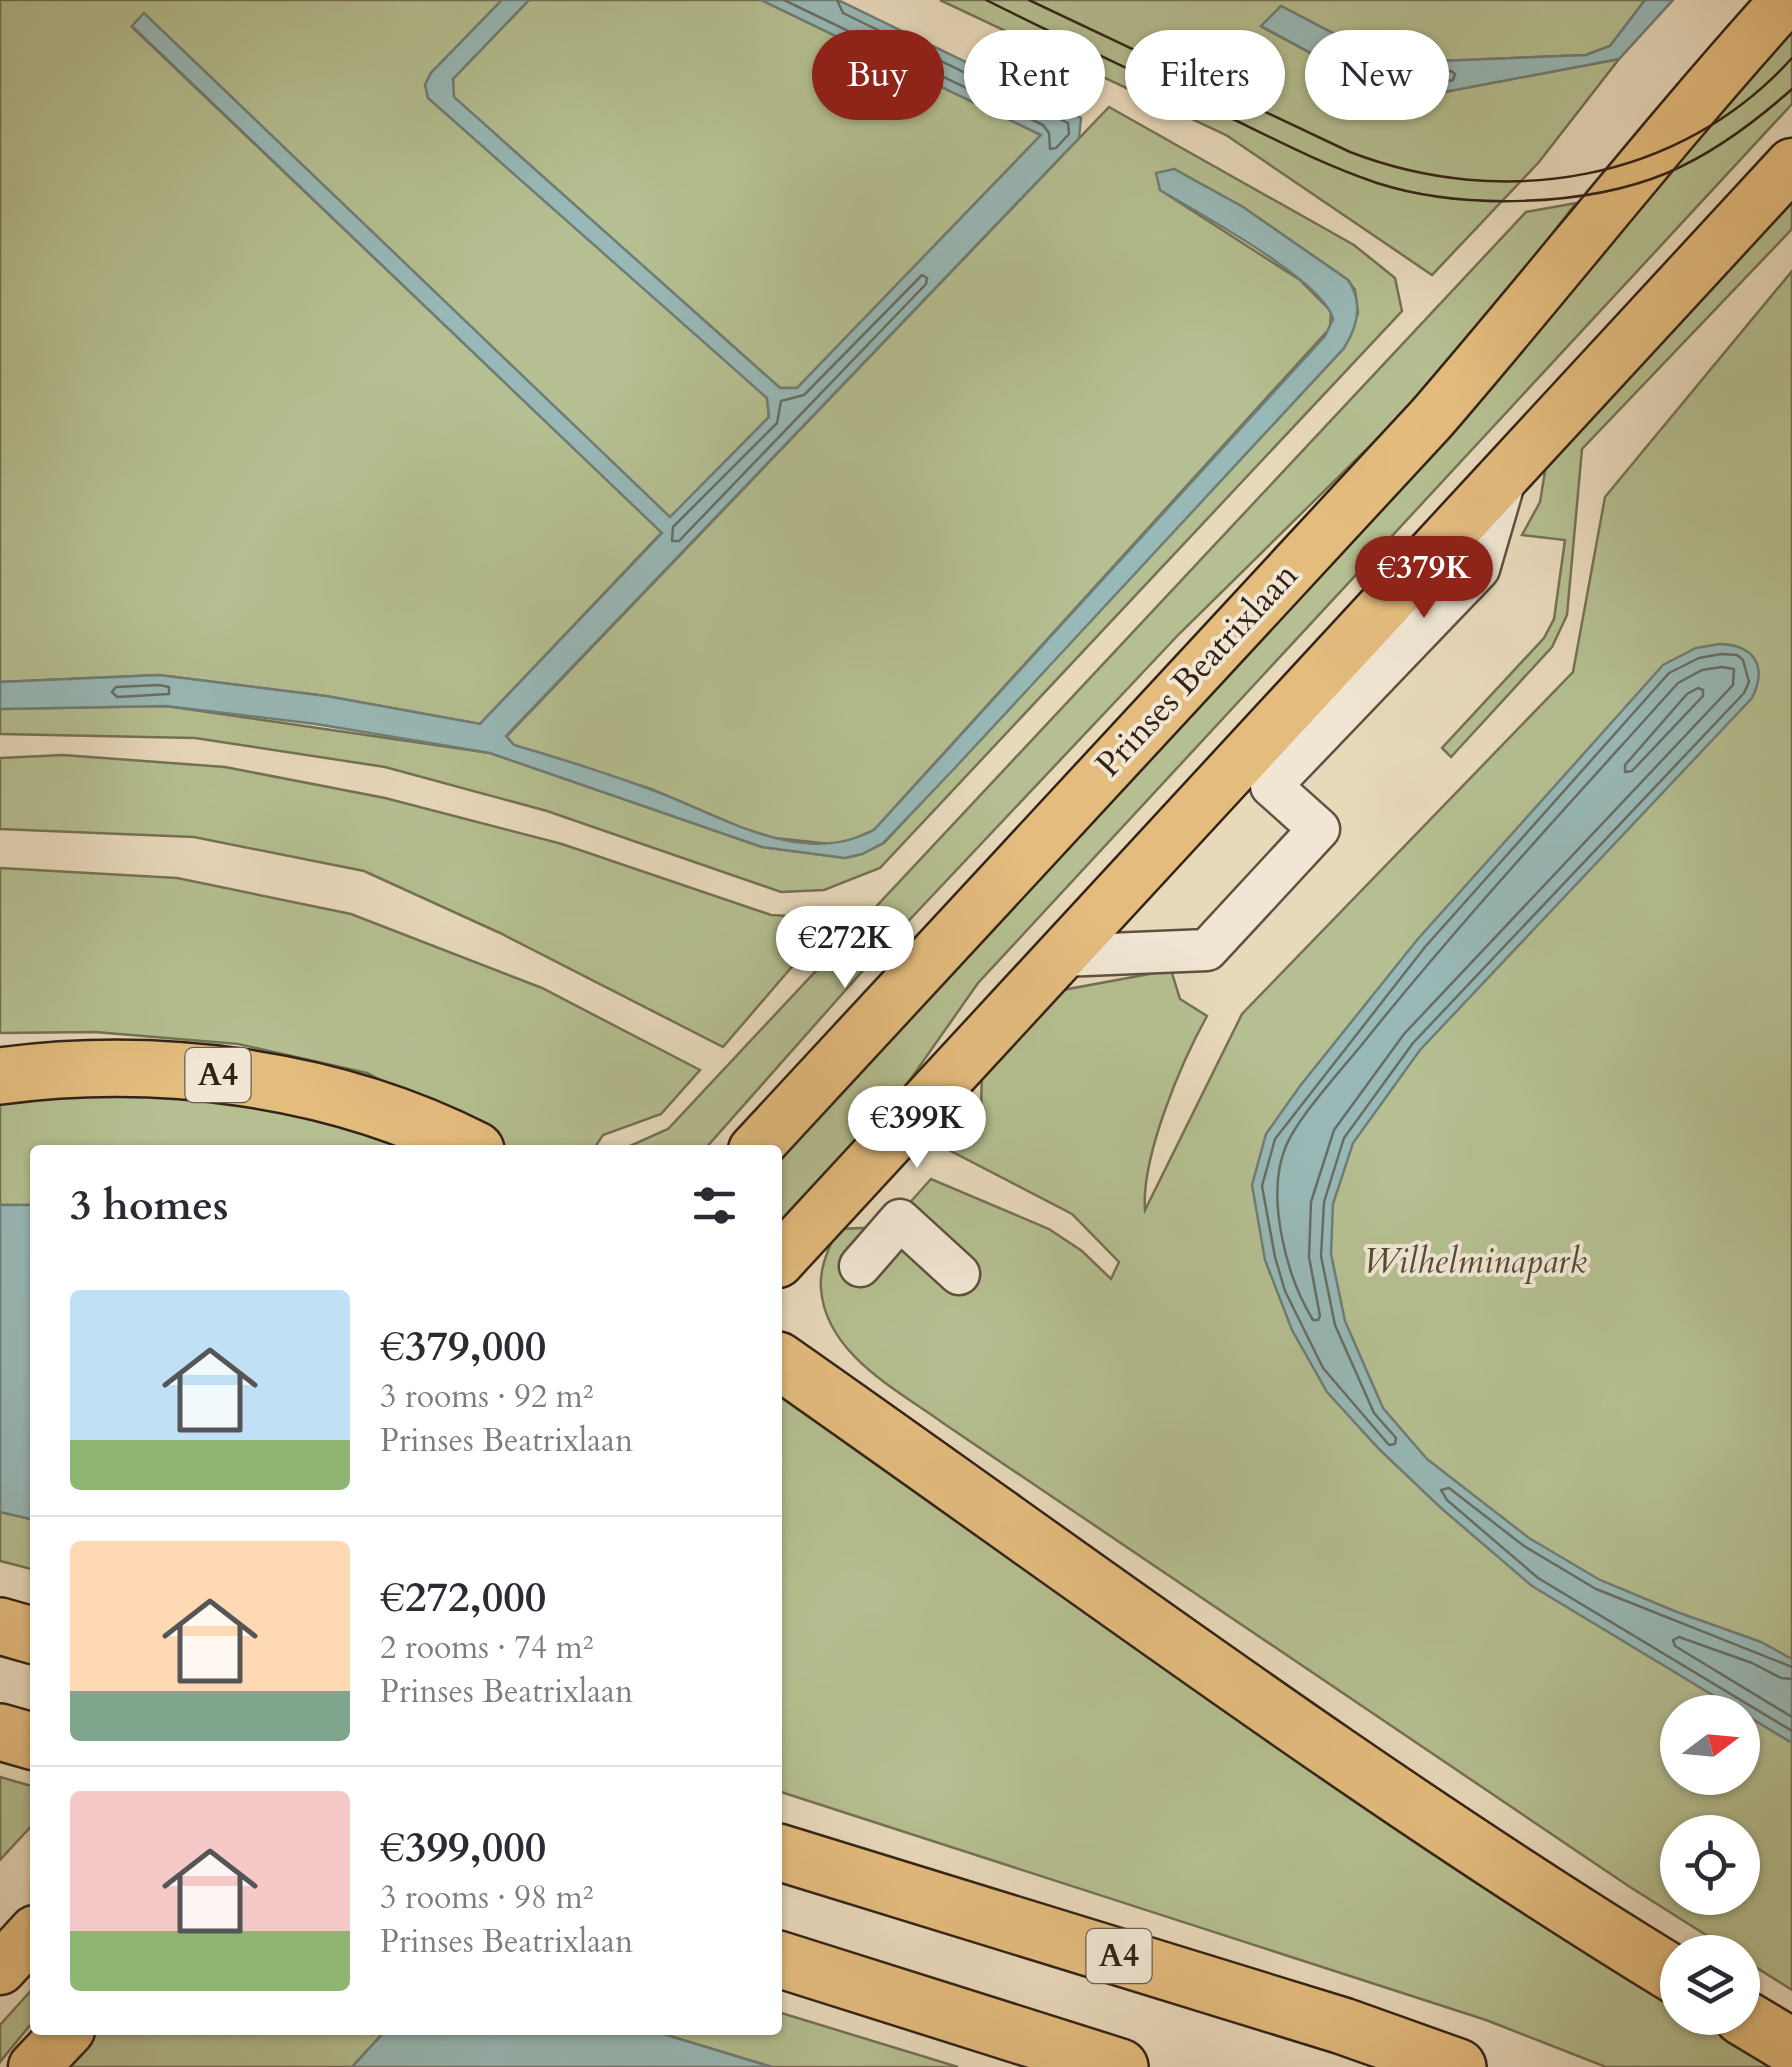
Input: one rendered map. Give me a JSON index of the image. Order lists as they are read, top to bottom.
{
  "streets": {
    "highway": ["A4"],
    "main road": ["Prinses Beatrixlaan"]
  },
  "parks": ["Wilhelminapark"],
  "north": "right",
  "page": {
    "chip": [
      "Buy",
      "Rent",
      "Filters",
      "New"
    ],
    "price": ["€379K", "€272K", "€399K"],
    "heading": "3 homes",
    "list": [
      {
        "name": "€379,000",
        "note": "3 rooms · 92 m² · Prinses Beatrixlaan"
      },
      {
        "name": "€272,000",
        "note": "2 rooms · 74 m² · Prinses Beatrixlaan"
      },
      {
        "name": "€399,000",
        "note": "3 rooms · 98 m² · Prinses Beatrixlaan"
      }
    ]
  }
}
